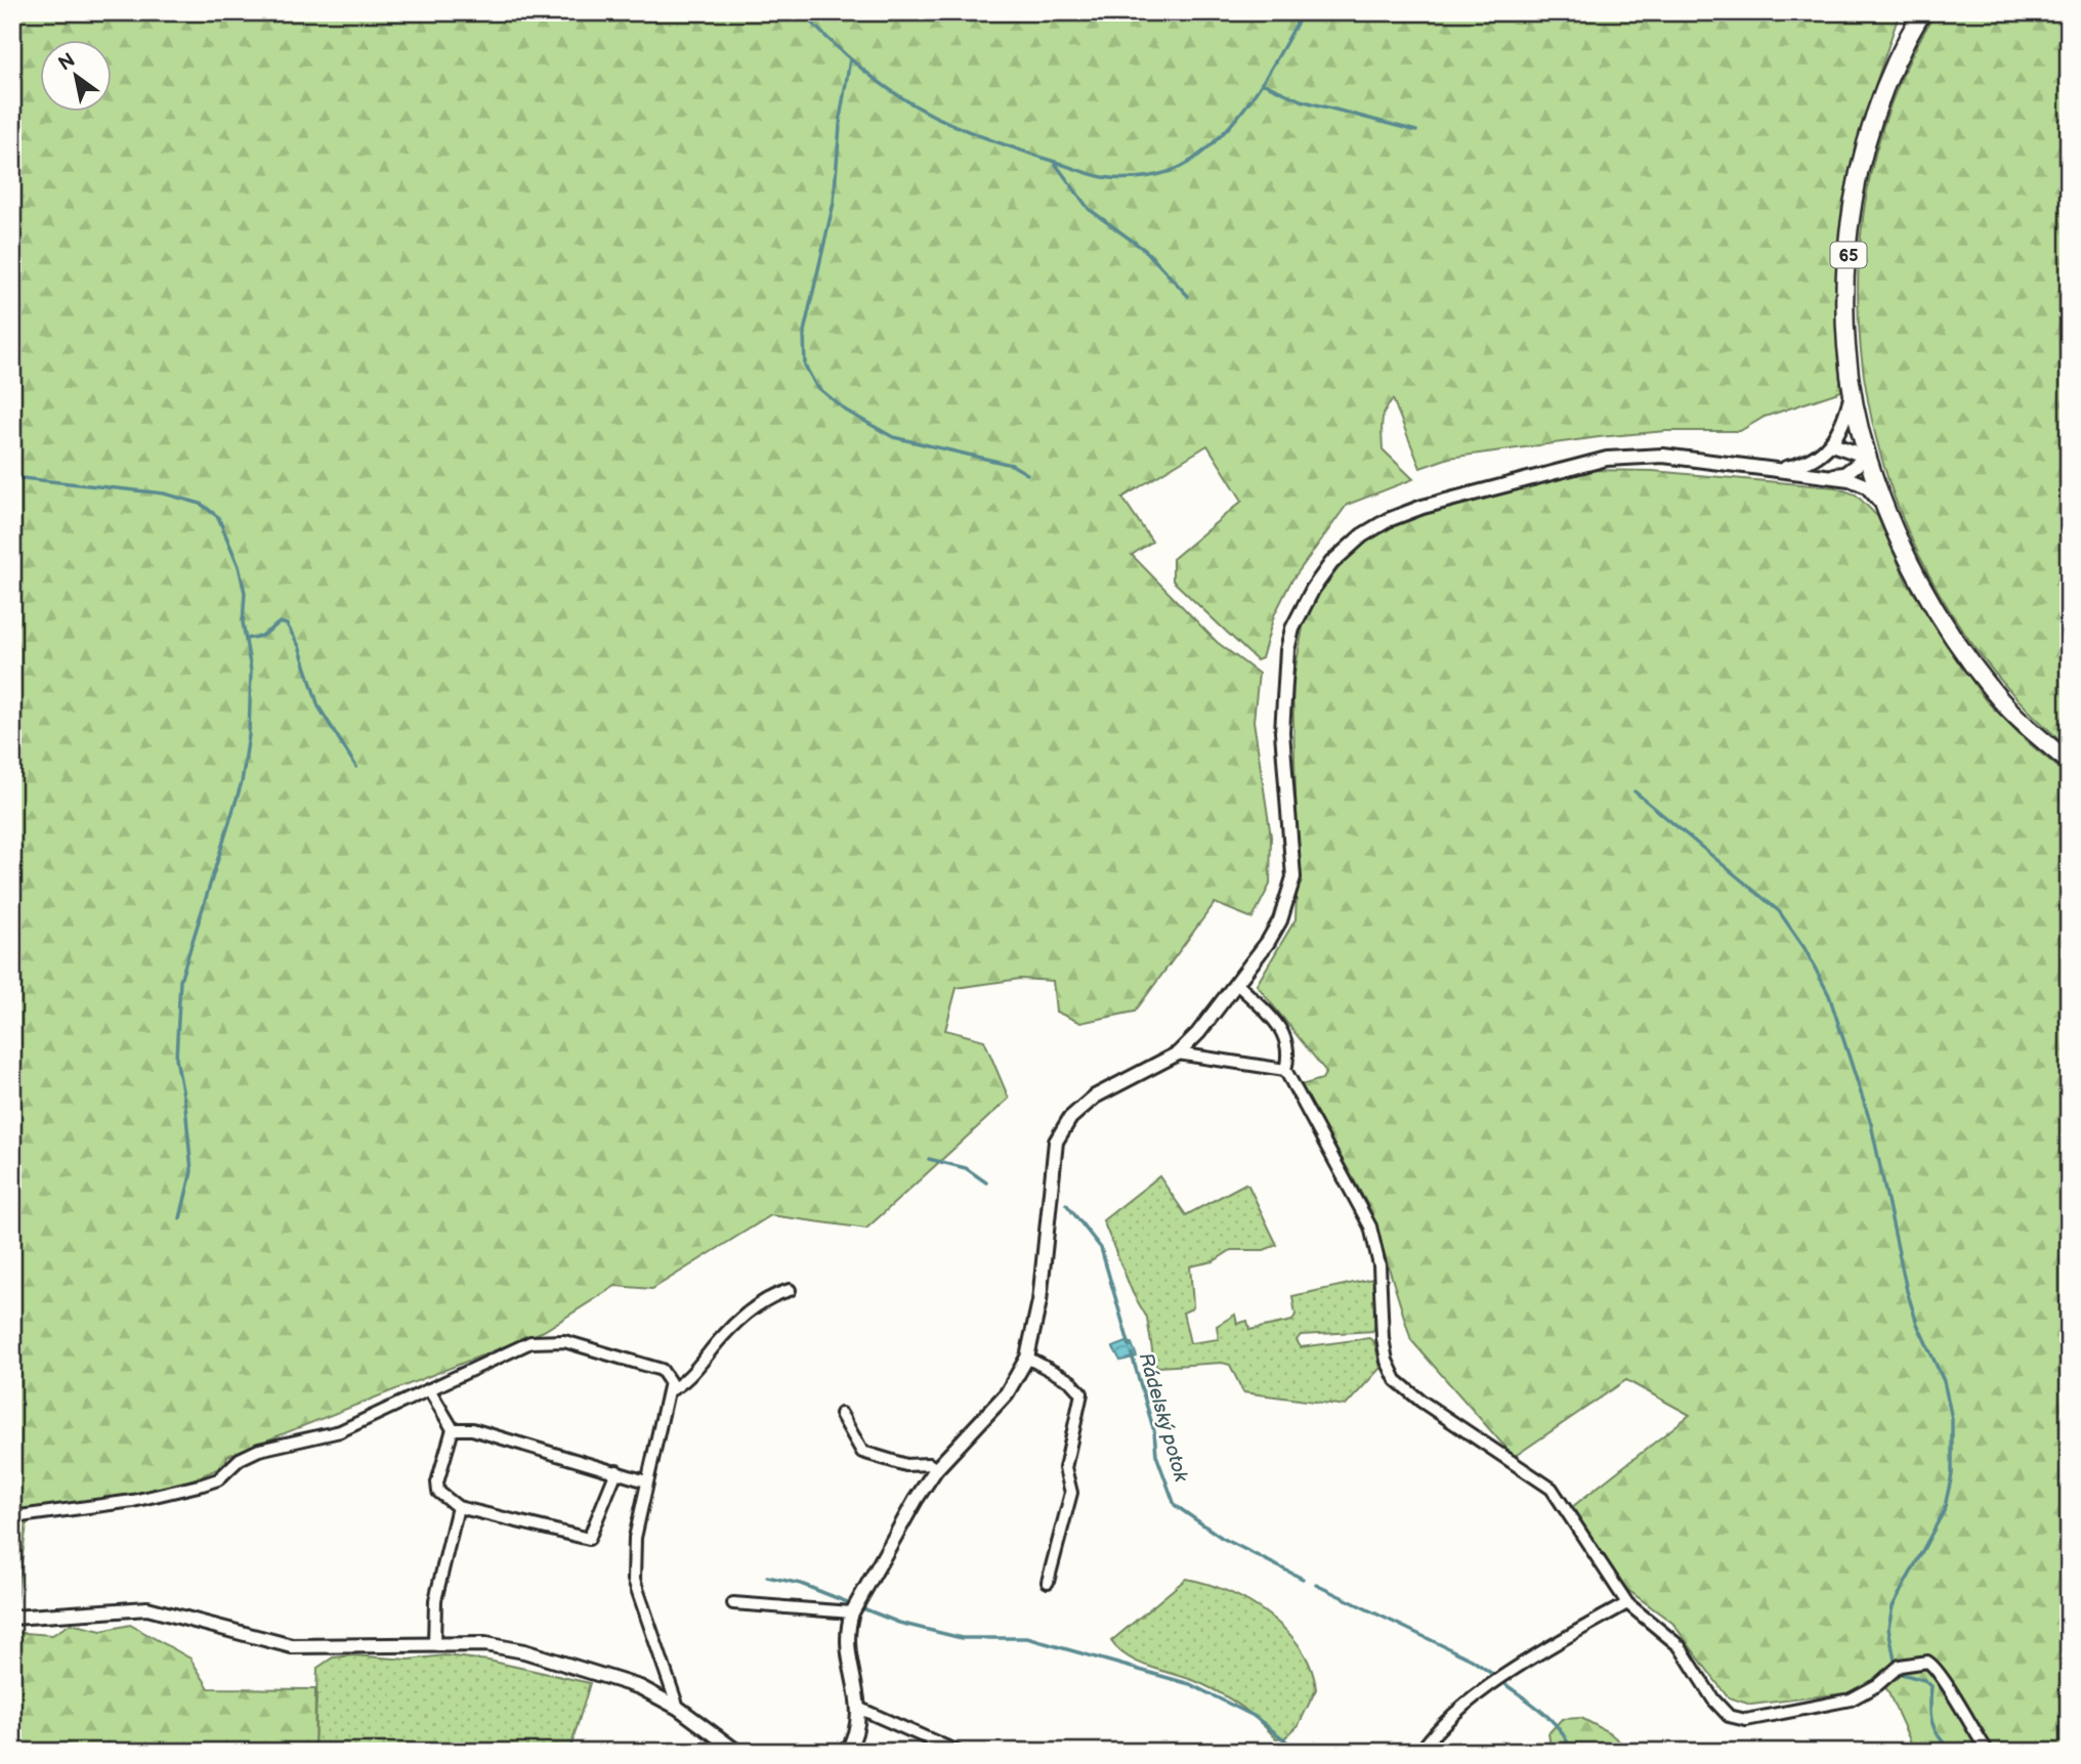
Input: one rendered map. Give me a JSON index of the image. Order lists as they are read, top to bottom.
{
  "streets": {
    "main road": ["65"]
  },
  "water": ["Rádelský potok"],
  "north": "top left"
}
